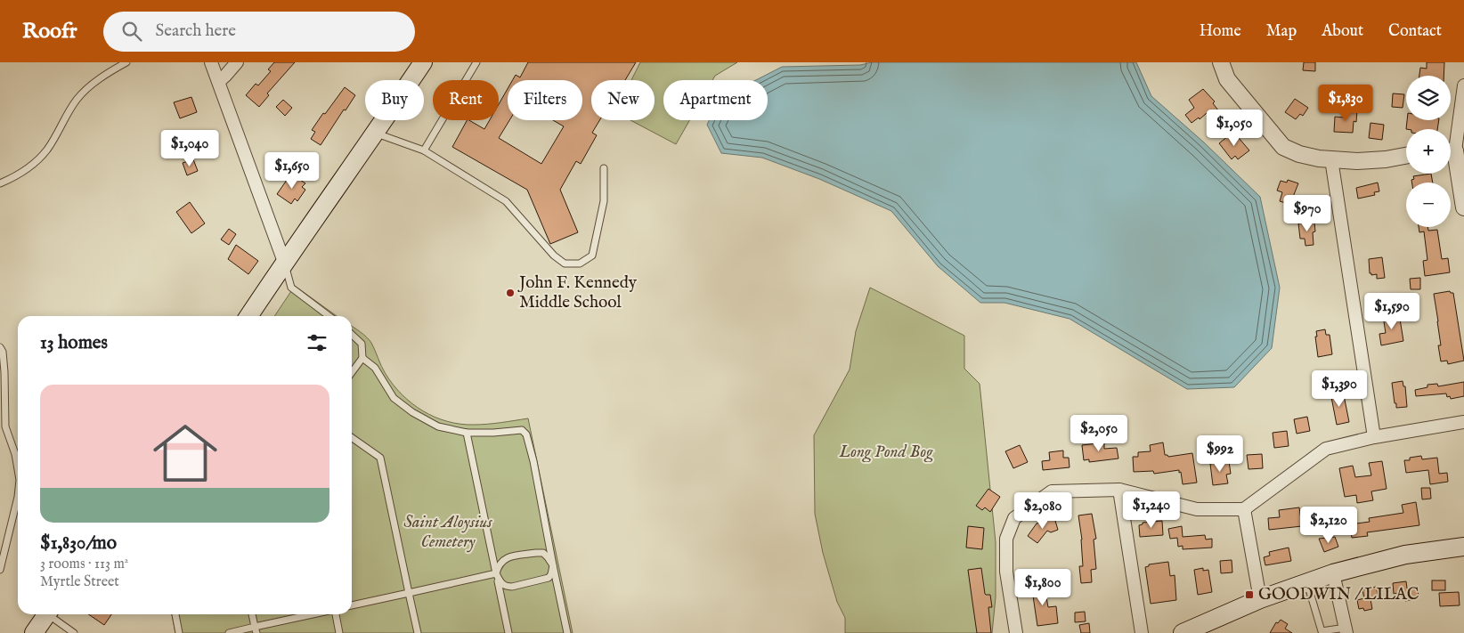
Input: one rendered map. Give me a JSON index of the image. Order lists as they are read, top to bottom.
{
  "parks": ["Long Pond Bog", "Saint Aloysius Cemetery"],
  "places": {
    "other": ["John F. Kennedy Middle School"],
    "transit": ["GOODWIN / LILAC"]
  },
  "page": {
    "header": "Roofr",
    "search": "Search here",
    "nav": [
      "Home",
      "Map",
      "About",
      "Contact"
    ],
    "map_buttons": ["+", "−"],
    "chip": [
      "Buy",
      "Rent",
      "Filters",
      "New",
      "Apartment"
    ],
    "price": [
      "$1,830",
      "$1,050",
      "$1,040",
      "$1,650",
      "$970",
      "$1,590",
      "$1,390",
      "$2,050",
      "$992",
      "$1,240",
      "$2,080",
      "$2,120",
      "$1,800"
    ],
    "heading": "13 homes",
    "list": [
      {
        "name": "$1,830/mo",
        "note": "3 rooms · 113 m² · Myrtle Street"
      }
    ]
  }
}
